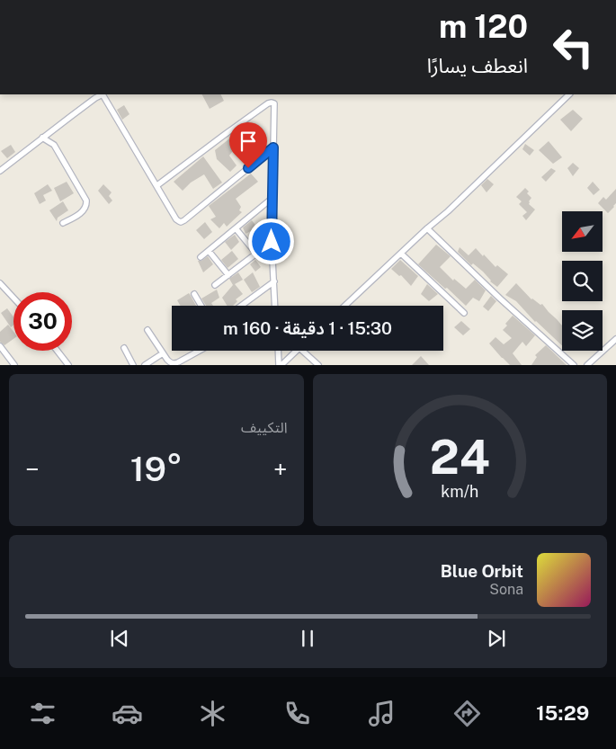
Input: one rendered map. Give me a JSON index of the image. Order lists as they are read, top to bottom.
{
  "north": "bottom left",
  "page": {
    "turn": ["120 m", "انعطف يسارًا"],
    "limit": "30",
    "trip": "15:30 · 1 دقيقة · 160 m",
    "tile": "التكييف",
    "heat": ["−", "19°", "+"],
    "song": ["Blue Orbit", "Sona"],
    "tabs": "15:29",
    "gauge": ["24", "km/h"]
  }
}
